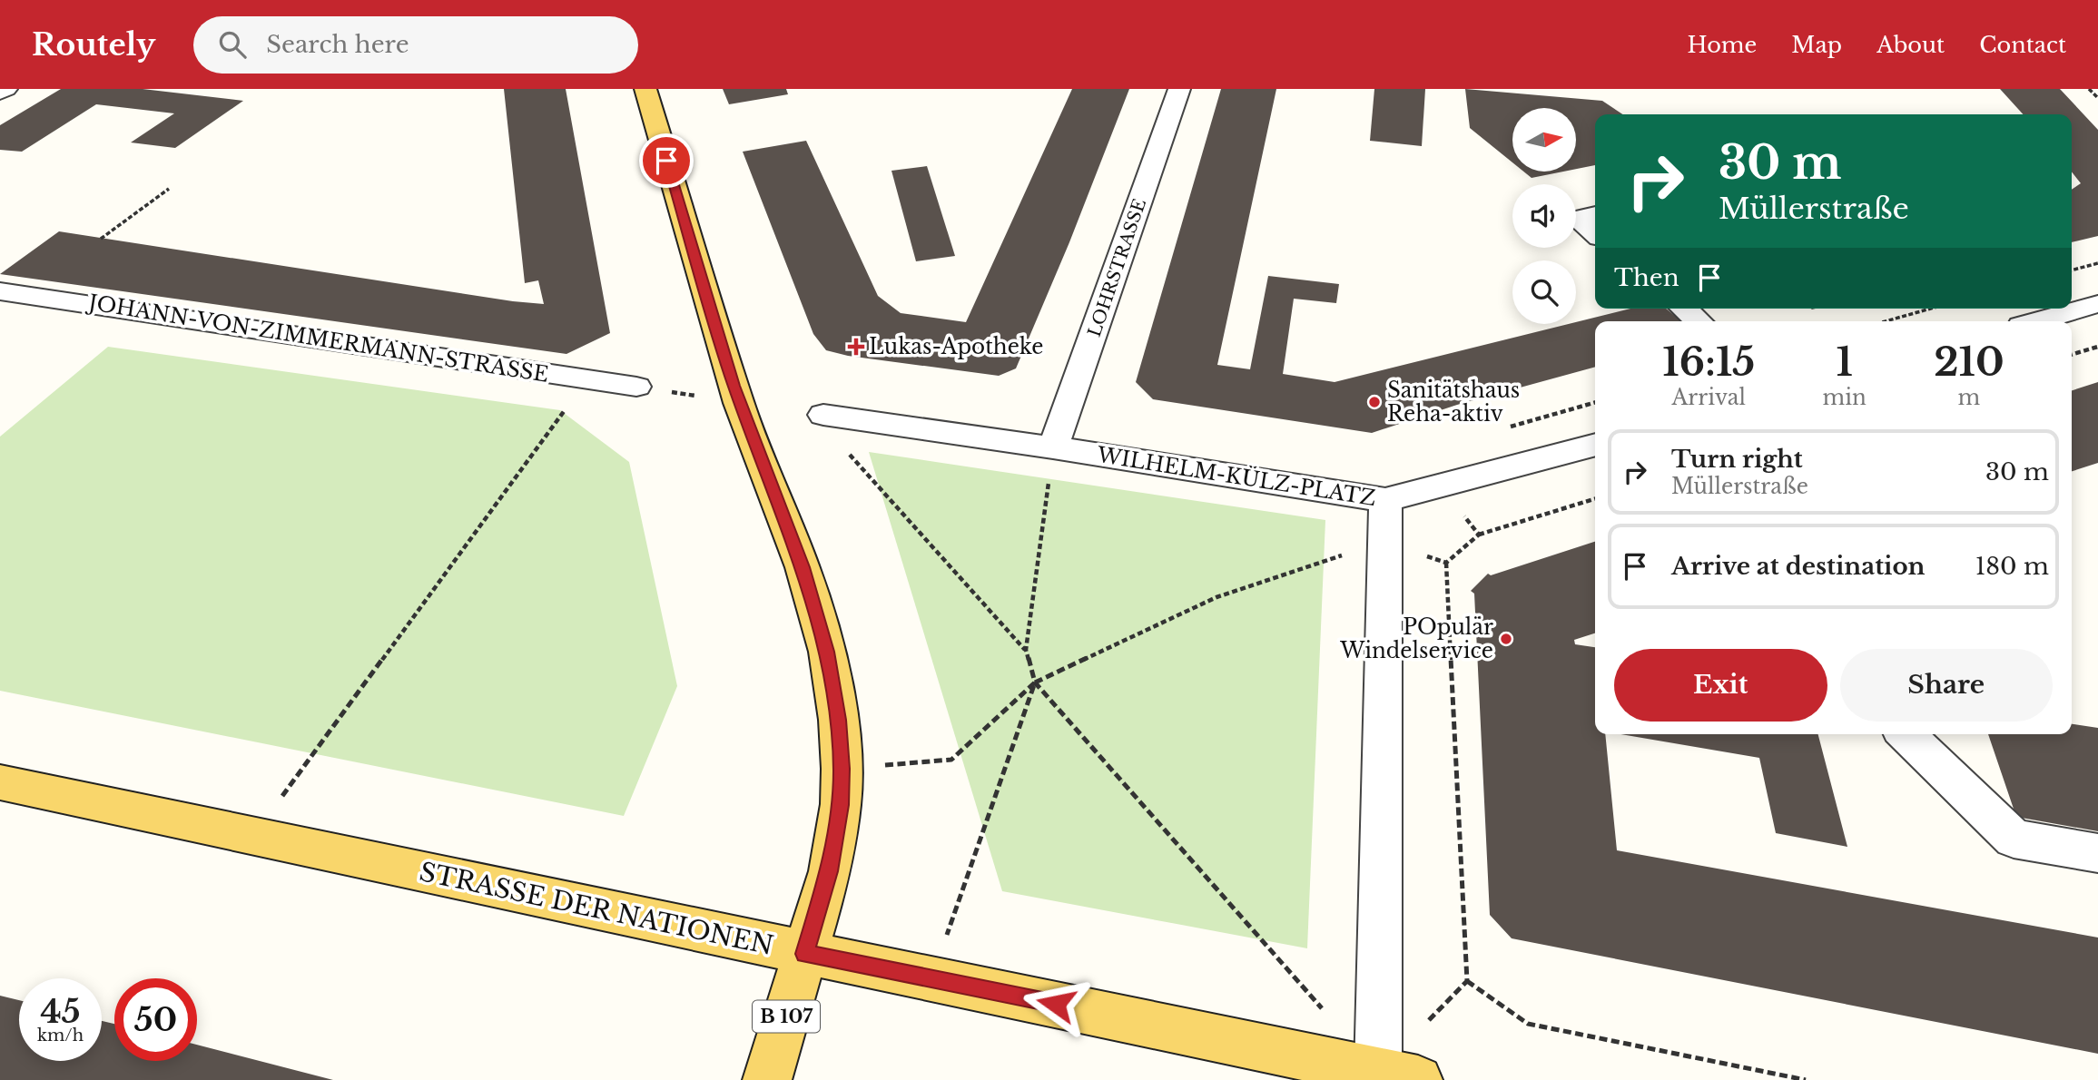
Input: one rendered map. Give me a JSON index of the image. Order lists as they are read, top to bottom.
{
  "streets": {
    "main road": ["STRASSE DER NATIONEN", "B 107"],
    "street": ["LOHRSTRASSE", "JOHANN-VON-ZIMMERMANN-STRASSE", "WILHELM-KÜLZ-PLATZ"]
  },
  "crossings": [
    ["LOHRSTRASSE", "WILHELM-KÜLZ-PLATZ"],
    ["WILHELM-KÜLZ-PLATZ", "STRASSE DER NATIONEN"],
    ["STRASSE DER NATIONEN", "B 107"]
  ],
  "places": {
    "health": ["Lukas-Apotheke"],
    "other": ["Sanitätshaus Reha-aktiv", "POpulär Windelservice"]
  },
  "north": "right",
  "page": {
    "header": "Routely",
    "search": "Search here",
    "nav": [
      "Home",
      "Map",
      "About",
      "Contact"
    ],
    "turn": ["30 m", "Müllerstraße"],
    "then": "Then",
    "eta": [
      "16:15",
      "Arrival",
      "1",
      "min",
      "210",
      "m"
    ],
    "list": [
      {
        "name": "Turn right",
        "note": "Müllerstraße",
        "value": "30 m"
      },
      {
        "name": "Arrive at destination",
        "value": "180 m"
      }
    ],
    "buttons": ["Exit", "Share"],
    "speed": "45 km/h",
    "limit": "50"
  }
}
